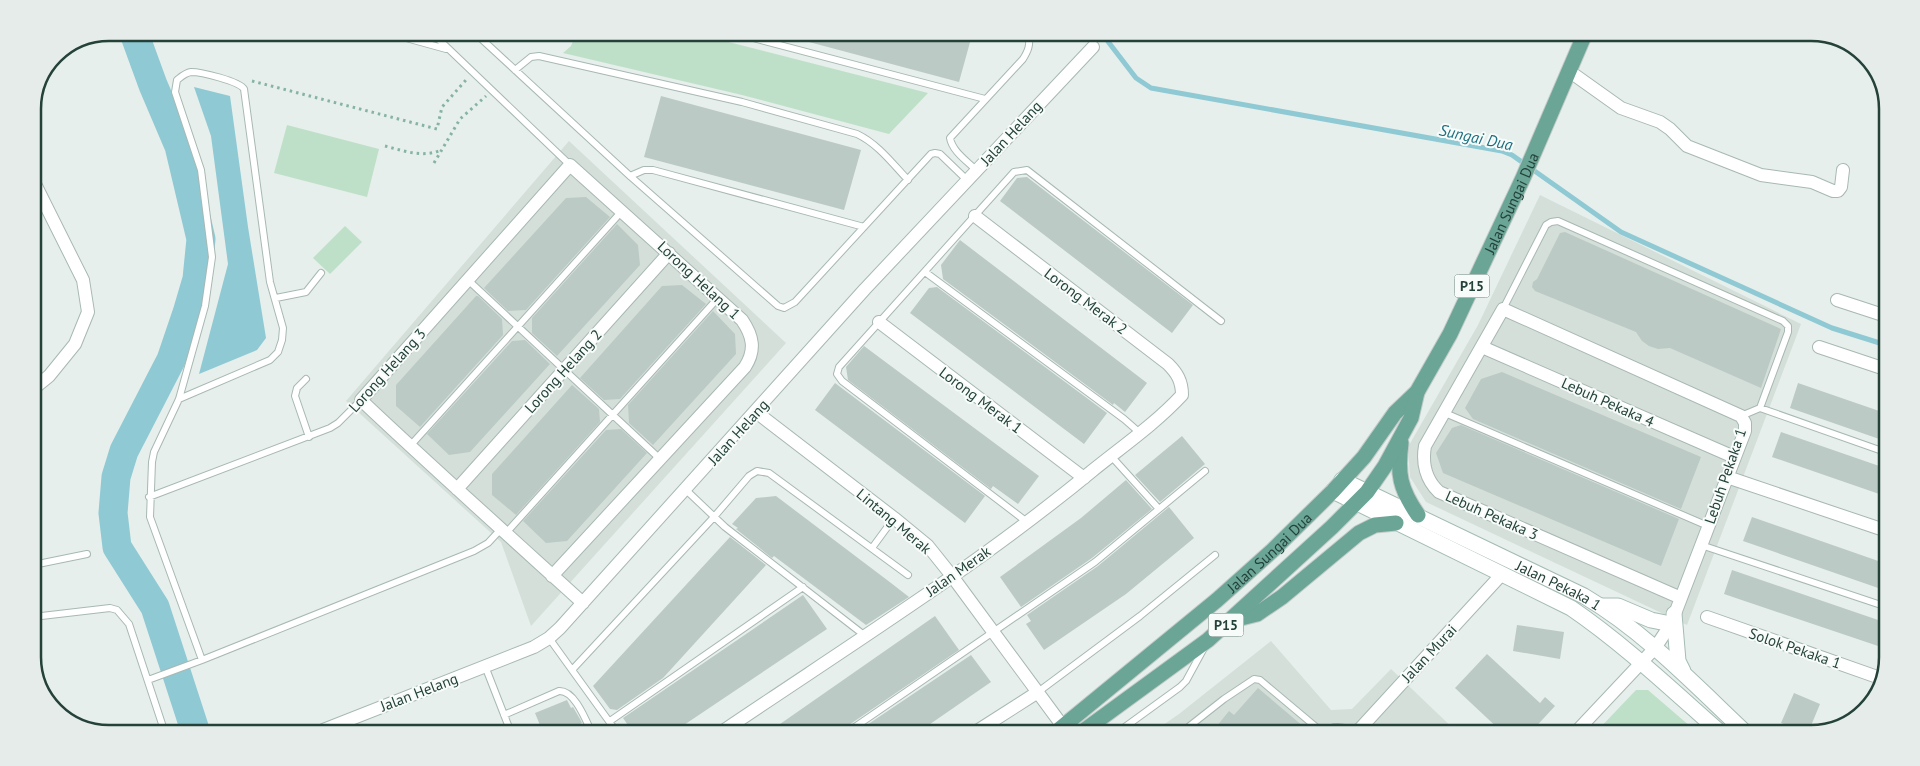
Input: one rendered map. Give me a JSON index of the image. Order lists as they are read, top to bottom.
{
  "streets": {
    "main road": ["Jalan Sungai Dua", "P15", "Jalan Pekaka 1"],
    "street": [
      "Jalan Helang",
      "Lorong Helang 1",
      "Lorong Merak 2",
      "Lorong Helang 3",
      "Lorong Helang 2",
      "Lorong Merak 1",
      "Lebuh Pekaka 4",
      "Lebuh Pekaka 1",
      "Lebuh Pekaka 3",
      "Lintang Merak",
      "Jalan Merak",
      "Solok Pekaka 1",
      "Jalan Murai"
    ]
  },
  "crossings": [
    ["Jalan Helang", "Lintang Merak"],
    ["Jalan Sungai Dua", "Jalan Pekaka 1"],
    ["Lorong Helang 1", "Lorong Helang 3"],
    ["Lorong Helang 1", "Lorong Helang 2"],
    ["Lorong Merak 2", "Jalan Merak"],
    ["Lorong Merak 1", "Jalan Merak"],
    ["Lebuh Pekaka 4", "Lebuh Pekaka 1"],
    ["Lebuh Pekaka 4", "Lebuh Pekaka 3"],
    ["Lebuh Pekaka 1", "Lebuh Pekaka 3"],
    ["Lebuh Pekaka 1", "Jalan Pekaka 1"],
    ["Lintang Merak", "Jalan Merak"],
    ["Jalan Pekaka 1", "Jalan Murai"]
  ],
  "water": ["Sungai Dua"]
}
